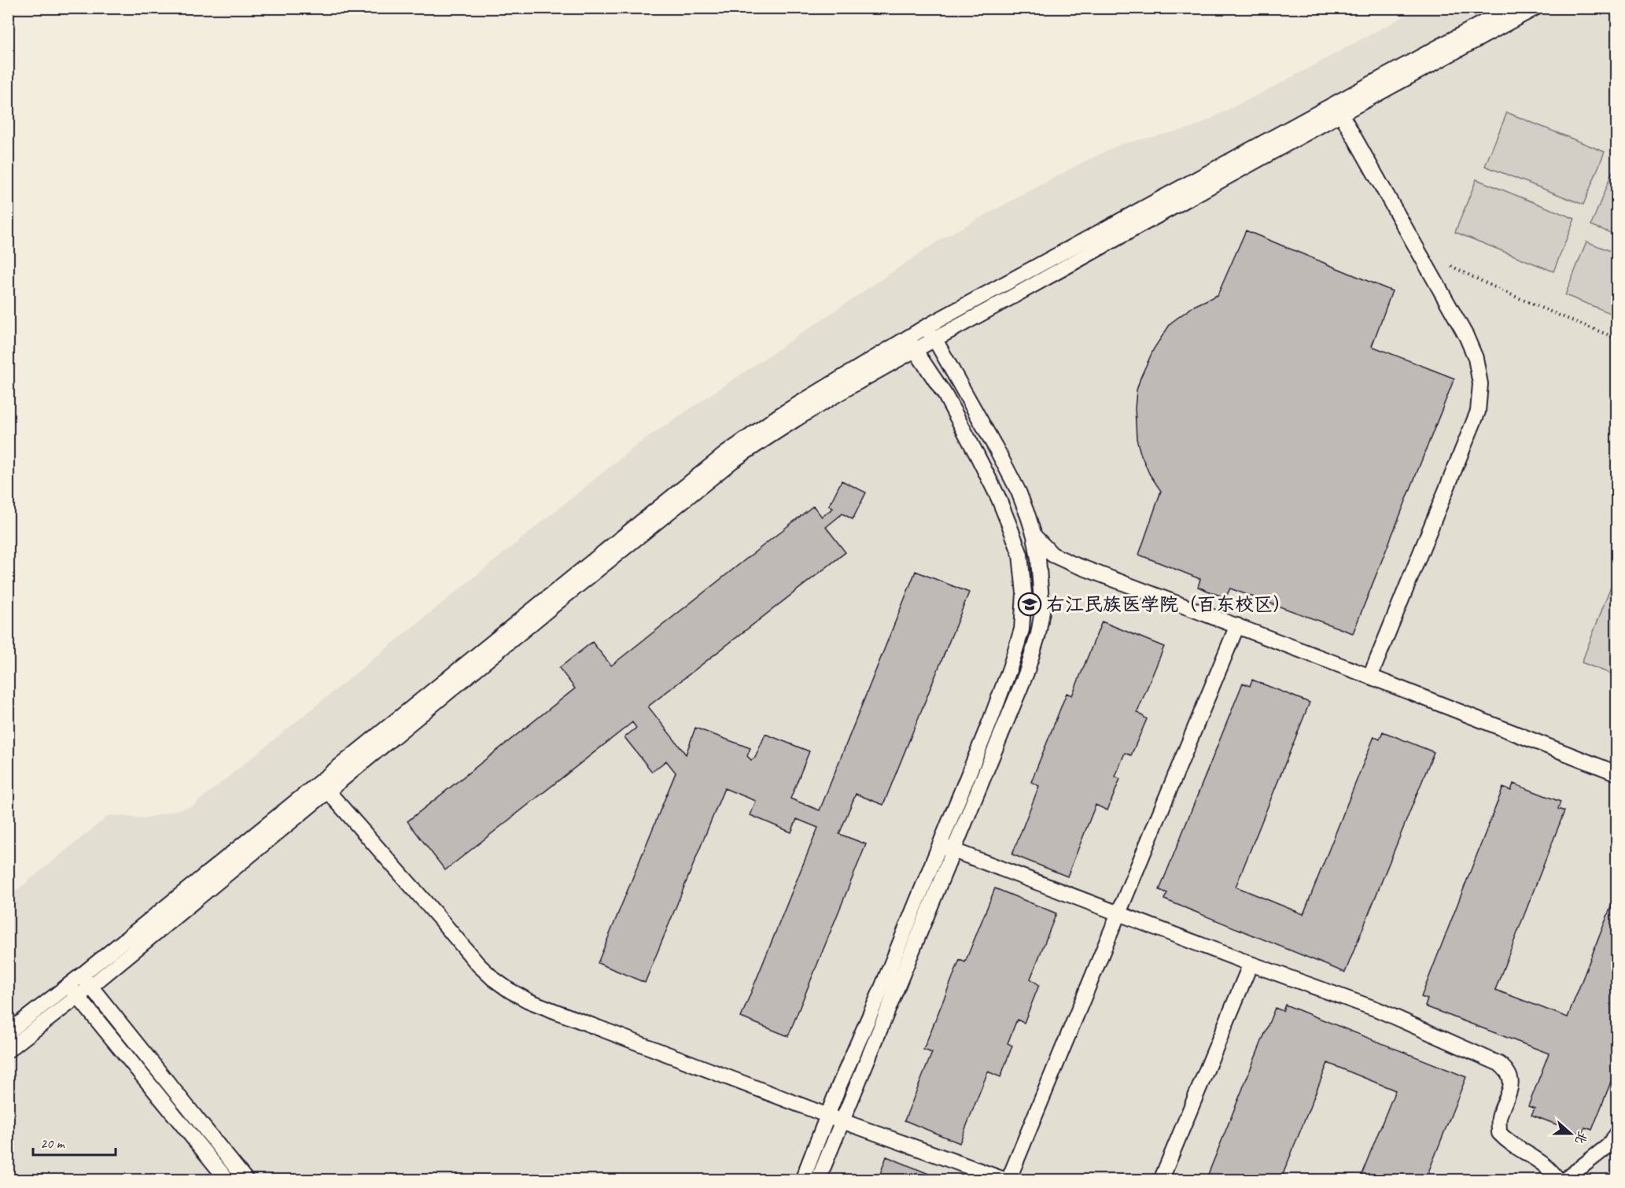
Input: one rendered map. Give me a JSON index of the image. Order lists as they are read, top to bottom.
{
  "places": {
    "school or university": ["右江民族医学院（百东校区）"]
  },
  "scale_bar": "20 m",
  "north": "right"
}
